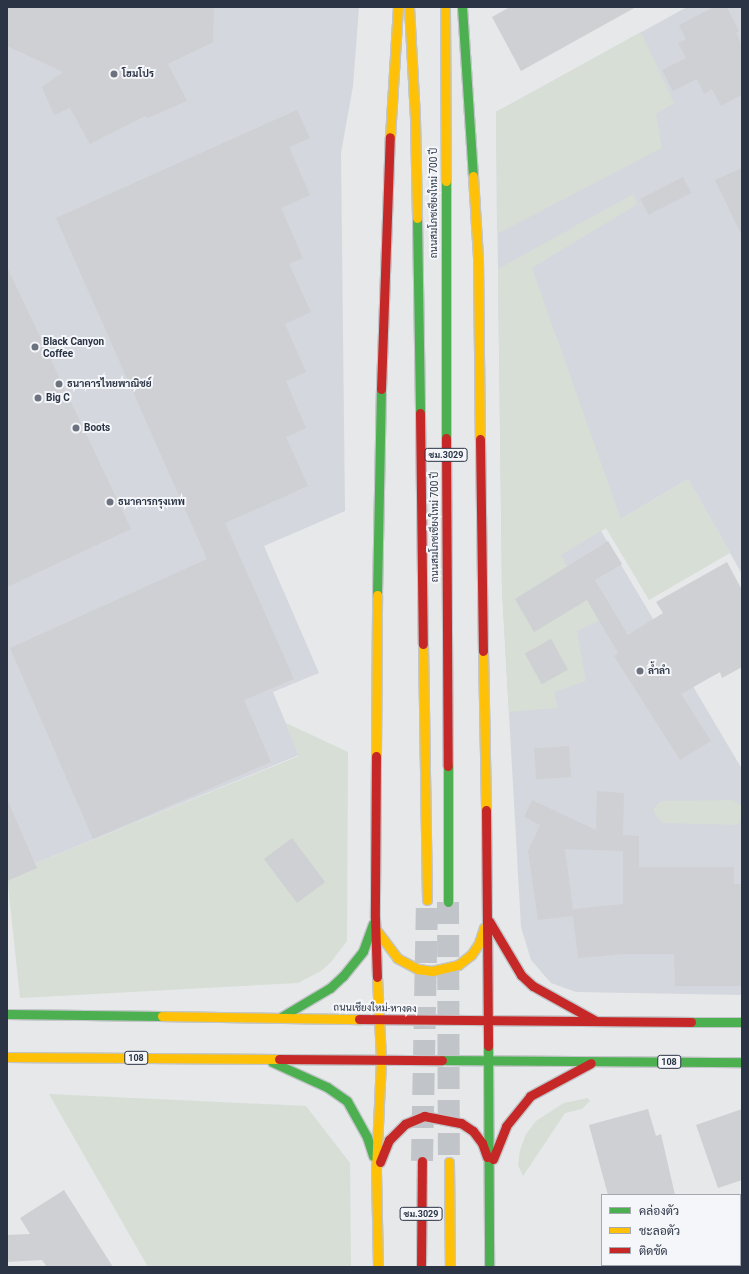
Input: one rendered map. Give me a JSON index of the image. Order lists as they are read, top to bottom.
{
  "streets": {
    "main road": [
      "ถนนสมโภชเชียงใหม่ 700 ปี",
      "ชม.3029",
      "ถนนเชียงใหม่-หางดง",
      "108"
    ]
  },
  "places": [
    "โฮมโปร",
    "Black Canyon Coffee",
    "ธนาคารไทยพาณิชย์",
    "Big C",
    "Boots",
    "ธนาคารกรุงเทพ",
    "ล้ำลำ"
  ],
  "legend": ["คล่องตัว", "ชะลอตัว", "ติดขัด"]
}
